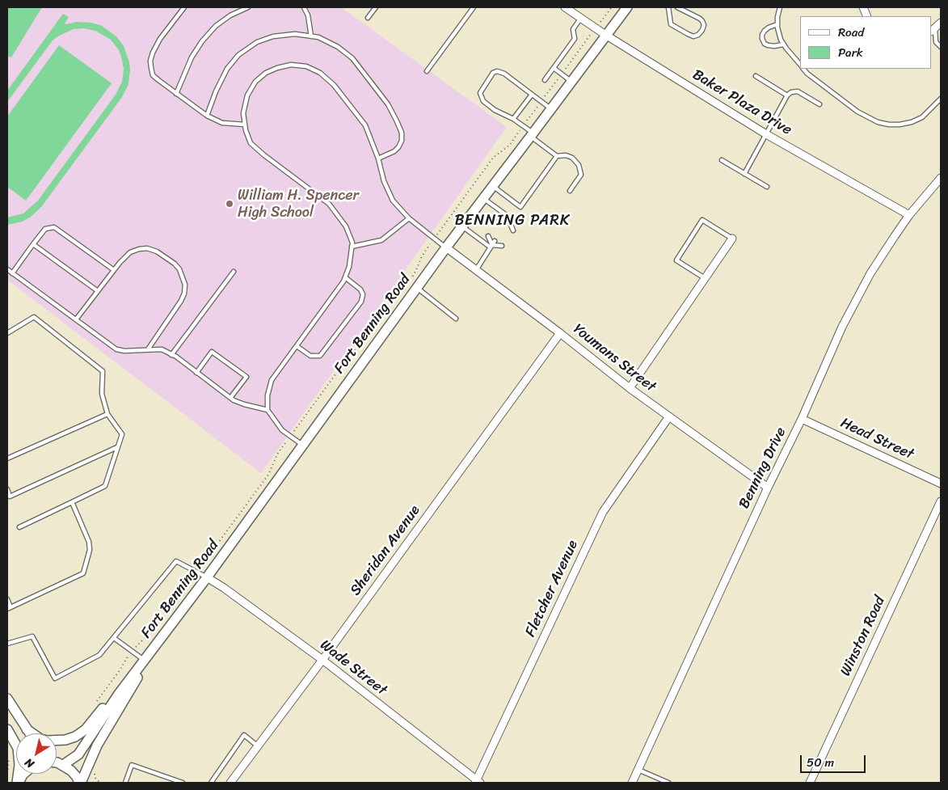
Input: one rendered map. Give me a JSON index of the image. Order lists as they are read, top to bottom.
{
  "streets": {
    "street": [
      "Baker Plaza Drive",
      "Fort Benning Road",
      "Youmans Street",
      "Head Street",
      "Benning Drive",
      "Sheridan Avenue",
      "Fletcher Avenue",
      "Winston Road",
      "Wade Street"
    ]
  },
  "crossings": [
    ["Baker Plaza Drive", "Fort Benning Road"],
    ["Baker Plaza Drive", "Benning Drive"],
    ["Fort Benning Road", "Youmans Street"],
    ["Fort Benning Road", "Wade Street"],
    ["Youmans Street", "Benning Drive"],
    ["Youmans Street", "Sheridan Avenue"],
    ["Youmans Street", "Fletcher Avenue"],
    ["Head Street", "Benning Drive"],
    ["Sheridan Avenue", "Wade Street"],
    ["Fletcher Avenue", "Wade Street"]
  ],
  "districts": ["BENNING PARK"],
  "places": ["William H. Spencer High School"],
  "legend": ["Road", "Park"],
  "scale_bar": "50 m",
  "north": "bottom left"
}
